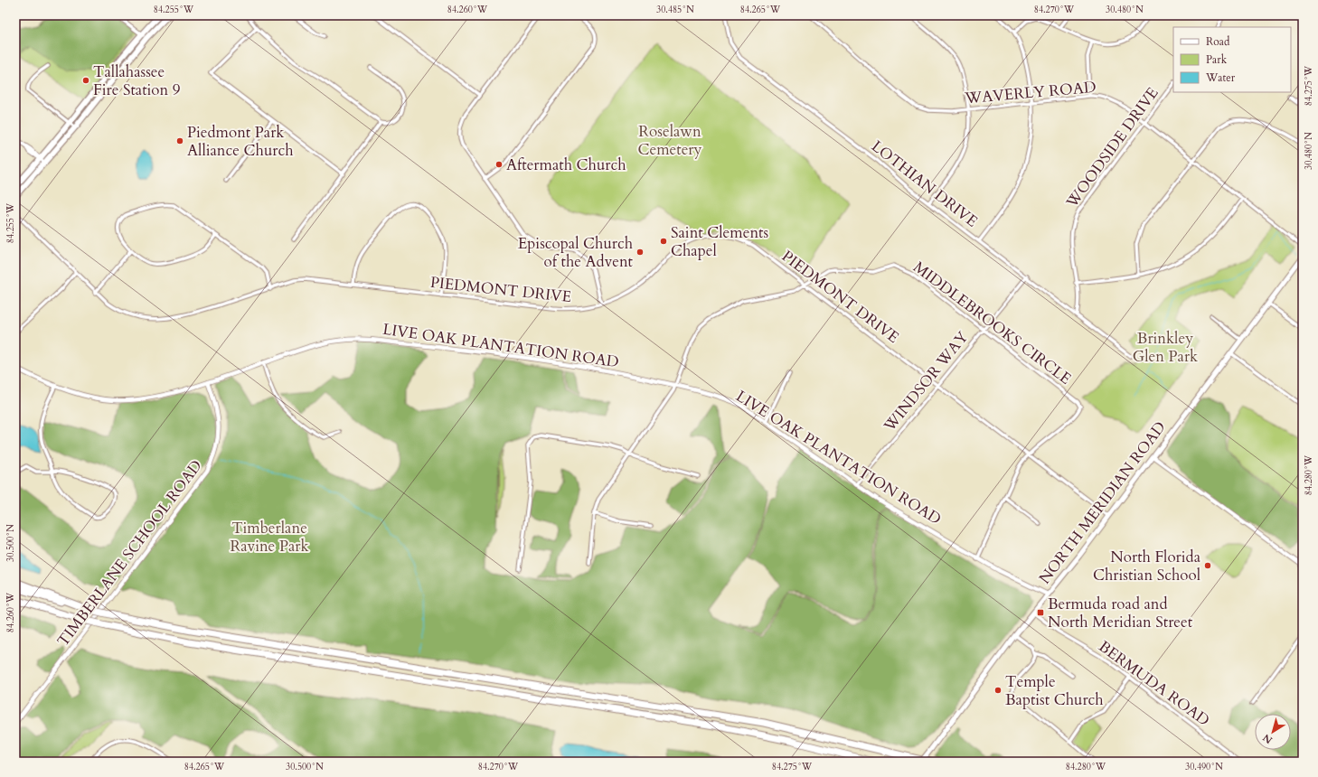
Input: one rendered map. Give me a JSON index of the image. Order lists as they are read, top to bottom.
{
  "streets": {
    "main road": ["NORTH MERIDIAN ROAD"],
    "street": [
      "WAVERLY ROAD",
      "WOODSIDE DRIVE",
      "LOTHIAN DRIVE",
      "PIEDMONT DRIVE",
      "MIDDLEBROOKS CIRCLE",
      "LIVE OAK PLANTATION ROAD",
      "WINDSOR WAY",
      "TIMBERLANE SCHOOL ROAD",
      "BERMUDA ROAD"
    ]
  },
  "crossings": [
    ["WAVERLY ROAD", "WOODSIDE DRIVE"],
    ["WOODSIDE DRIVE", "LOTHIAN DRIVE"],
    ["LOTHIAN DRIVE", "WINDSOR WAY"],
    ["PIEDMONT DRIVE", "MIDDLEBROOKS CIRCLE"],
    ["PIEDMONT DRIVE", "WINDSOR WAY"],
    ["PIEDMONT DRIVE", "NORTH MERIDIAN ROAD"],
    ["MIDDLEBROOKS CIRCLE", "LIVE OAK PLANTATION ROAD"],
    ["MIDDLEBROOKS CIRCLE", "WINDSOR WAY"],
    ["LIVE OAK PLANTATION ROAD", "WINDSOR WAY"],
    ["LIVE OAK PLANTATION ROAD", "NORTH MERIDIAN ROAD"],
    ["LIVE OAK PLANTATION ROAD", "TIMBERLANE SCHOOL ROAD"],
    ["NORTH MERIDIAN ROAD", "BERMUDA ROAD"]
  ],
  "parks": ["Roselawn Cemetery", "Brinkley Glen Park", "Timberlane Ravine Park"],
  "places": {
    "other": [
      "Tallahassee Fire Station 9",
      "Piedmont Park Alliance Church",
      "Aftermath Church",
      "Saint Clements Chapel",
      "Episcopal Church of the Advent",
      "North Florida Christian School",
      "Temple Baptist Church"
    ],
    "transit": ["Bermuda road and North Meridian Street"]
  },
  "legend": ["Road", "Park", "Water"],
  "north": "bottom left",
  "coordinates": [
    "84.255°W",
    "84.260°W",
    "30.485°N",
    "84.265°W",
    "84.270°W",
    "30.480°N",
    "84.275°W",
    "84.280°W",
    "30.500°N",
    "30.490°N"
  ]
}
